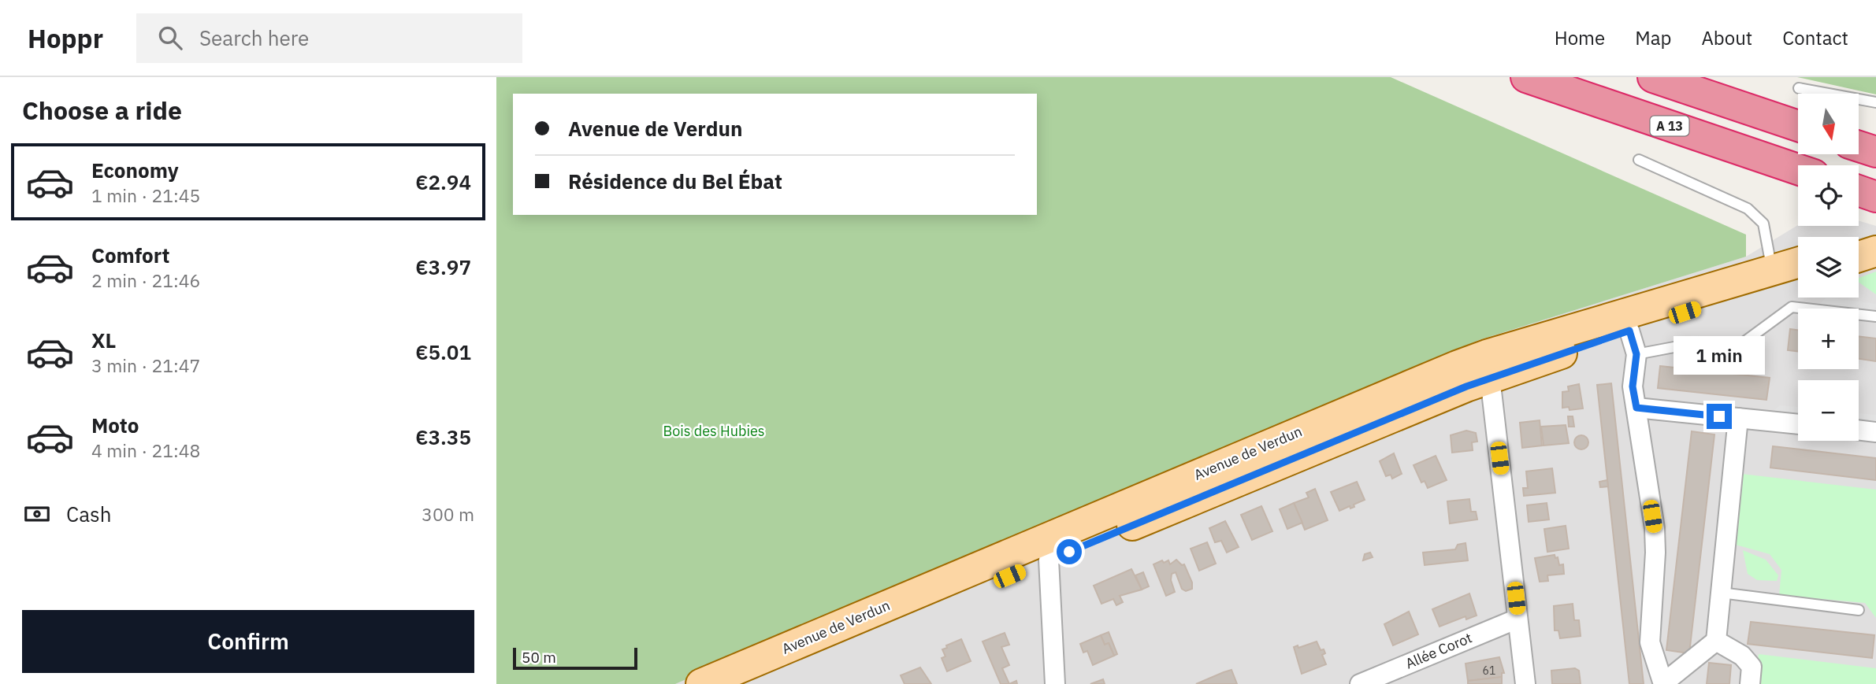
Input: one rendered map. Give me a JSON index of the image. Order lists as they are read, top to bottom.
{
  "streets": {
    "highway": ["A 13"],
    "main road": ["Avenue de Verdun"],
    "street": ["Allée Corot"]
  },
  "parks": ["Bois des Hubies"],
  "house_numbers": ["61"],
  "scale_bar": "50 m",
  "north": "bottom",
  "page": {
    "header": "Hoppr",
    "search": "Search here",
    "nav": [
      "Home",
      "Map",
      "About",
      "Contact"
    ],
    "heading": "Choose a ride",
    "map_buttons": ["+", "−"],
    "banner": ["Avenue de Verdun", "Résidence du Bel Ébat"],
    "list": [
      {
        "name": "Economy",
        "note": "1 min · 21:45",
        "value": "€2.94"
      },
      {
        "name": "Comfort",
        "note": "2 min · 21:46",
        "value": "€3.97"
      },
      {
        "name": "XL",
        "note": "3 min · 21:47",
        "value": "€5.01"
      },
      {
        "name": "Moto",
        "note": "4 min · 21:48",
        "value": "€3.35"
      }
    ],
    "bubble": "1 min",
    "pay": ["Cash", "300 m"],
    "buttons": "Confirm",
    "scale": "50 m"
  }
}
